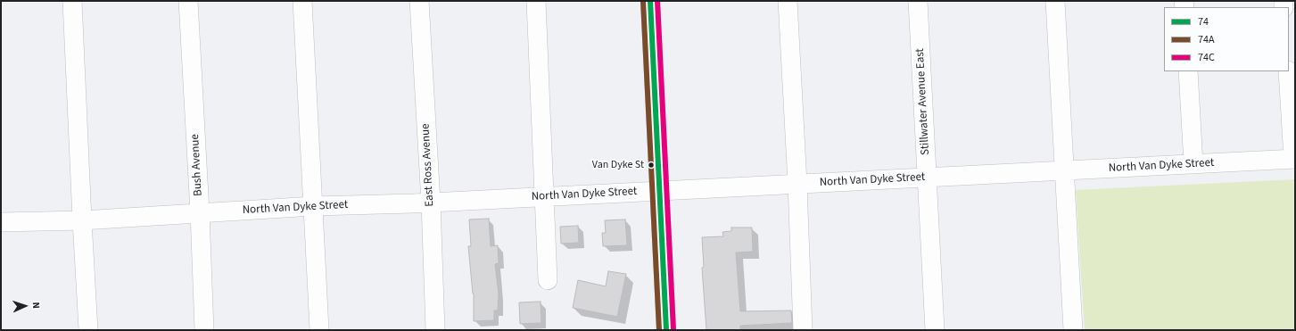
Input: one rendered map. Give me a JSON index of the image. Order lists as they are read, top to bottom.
{
  "streets": {
    "street": [
      "Stillwater Avenue East",
      "Bush Avenue",
      "East Ross Avenue",
      "North Van Dyke Street"
    ]
  },
  "crossings": [
    ["Stillwater Avenue East", "North Van Dyke Street"],
    ["Bush Avenue", "North Van Dyke Street"],
    ["East Ross Avenue", "North Van Dyke Street"]
  ],
  "places": ["Van Dyke St"],
  "lines": ["transit line 74", "transit line 74A", "transit line 74C"],
  "legend": ["74", "74A", "74C"],
  "north": "right"
}
